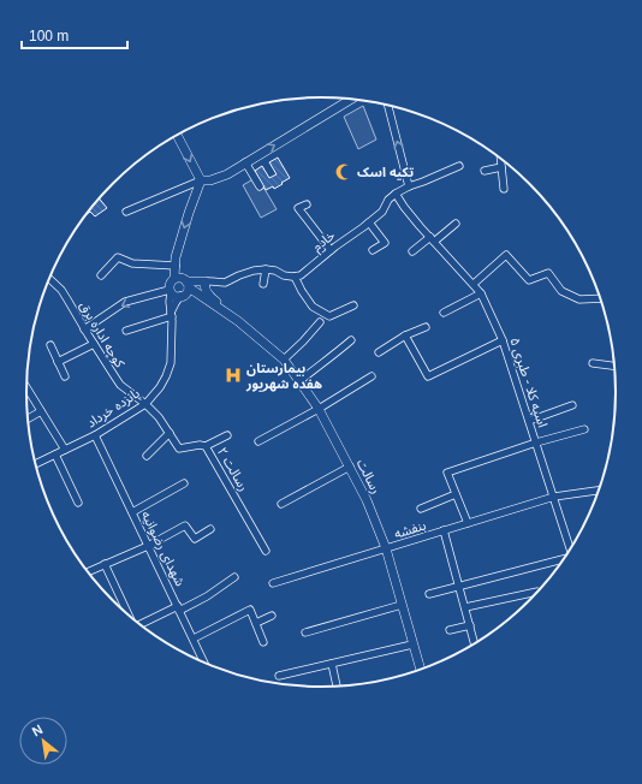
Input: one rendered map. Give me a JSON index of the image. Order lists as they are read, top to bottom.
{
  "streets": {
    "main road": ["رسالت"],
    "street": [
      "خادم",
      "کوچه اداره برق",
      "اسپه کلا - طبری ۵",
      "پانزده خرداد",
      "رسالت ۲",
      "بنفشه",
      "شهدای رضوانیه"
    ]
  },
  "crossings": [
    ["خادم", "اسپه کلا - طبری ۵"],
    ["کوچه اداره برق", "پانزده خرداد"],
    ["کوچه اداره برق", "رسالت ۲"],
    ["اسپه کلا - طبری ۵", "بنفشه"],
    ["پانزده خرداد", "رسالت ۲"],
    ["پانزده خرداد", "رسالت"],
    ["پانزده خرداد", "شهدای رضوانیه"],
    ["رسالت", "بنفشه"]
  ],
  "places": {
    "mosque": ["تکیه اسک"],
    "hospital": ["بیمارستان هفده شهریور"]
  },
  "scale_bar": "100 m",
  "north": "top left"
}
